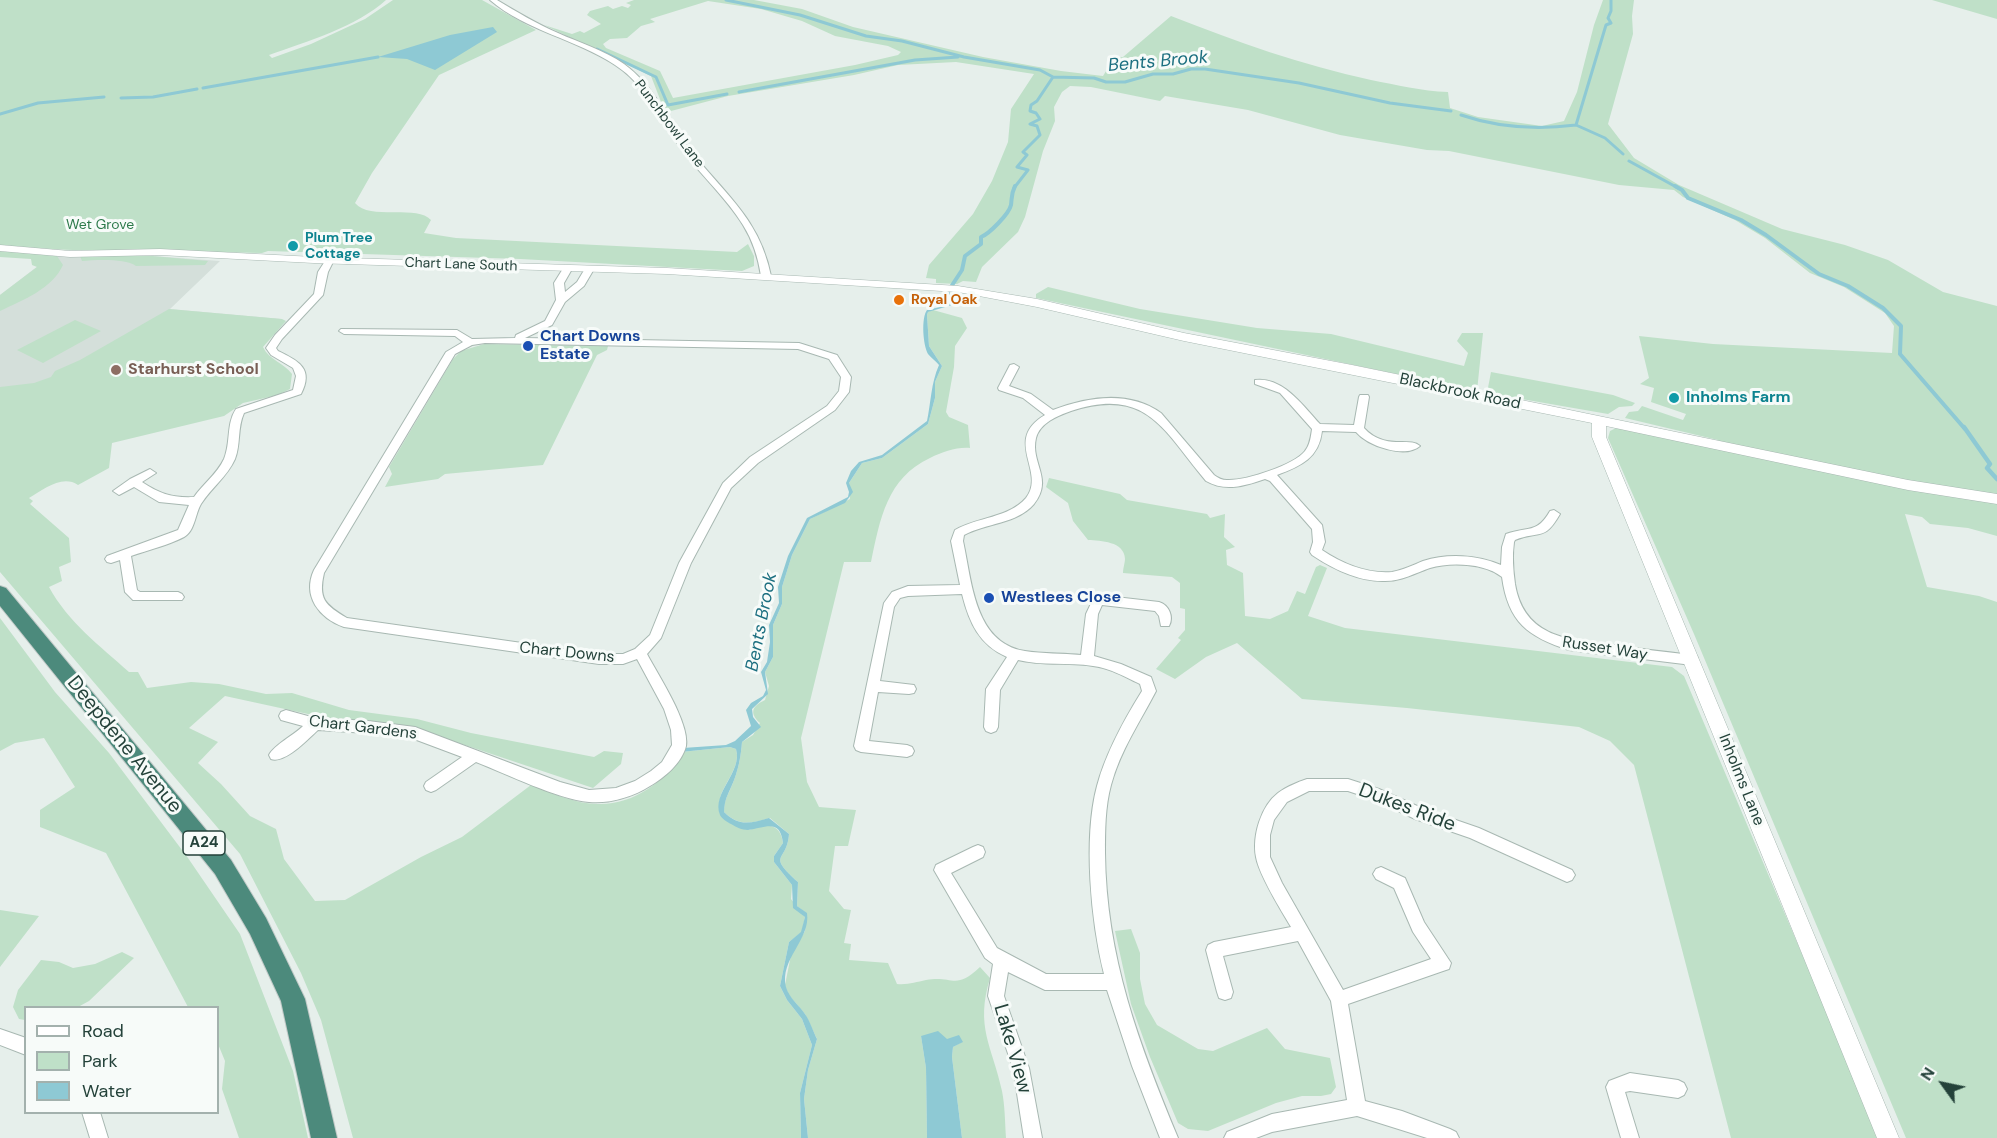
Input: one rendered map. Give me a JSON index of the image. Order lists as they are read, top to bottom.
{
  "streets": {
    "highway": ["Deepdene Avenue", "A24"],
    "street": [
      "Punchbowl Lane",
      "Chart Lane South",
      "Blackbrook Road",
      "Russet Way",
      "Chart Downs",
      "Chart Gardens",
      "Inholms Lane",
      "Dukes Ride",
      "Lake View"
    ]
  },
  "crossings": [
    ["Punchbowl Lane", "Chart Lane South"],
    ["Chart Lane South", "Blackbrook Road"],
    ["Blackbrook Road", "Inholms Lane"],
    ["Russet Way", "Inholms Lane"],
    ["Chart Downs", "Chart Gardens"]
  ],
  "water": ["Bents Brook"],
  "parks": ["Wet Grove"],
  "places": [
    "Plum Tree Cottage",
    "Royal Oak",
    "Chart Downs Estate",
    "Starhurst School",
    "Inholms Farm",
    "Westlees Close"
  ],
  "legend": ["Road", "Park", "Water"],
  "north": "top left"
}
